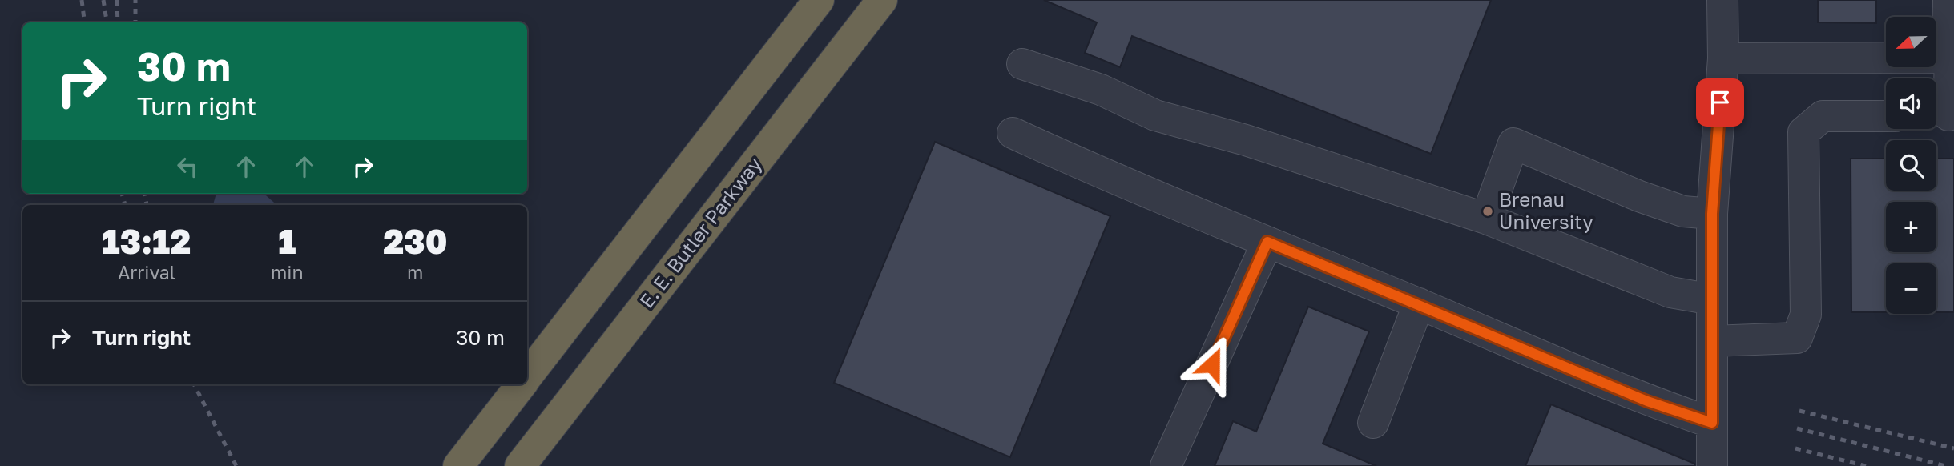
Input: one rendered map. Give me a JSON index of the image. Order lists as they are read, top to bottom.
{
  "streets": {
    "highway": ["E. E. Butler Parkway"]
  },
  "places": ["Brenau University"],
  "north": "left",
  "page": {
    "map_buttons": ["+", "−"],
    "turn": ["30 m", "Turn right"],
    "eta": [
      "13:12",
      "Arrival",
      "1",
      "min",
      "230",
      "m"
    ],
    "list": [
      {
        "name": "Turn right",
        "value": "30 m"
      }
    ]
  }
}
